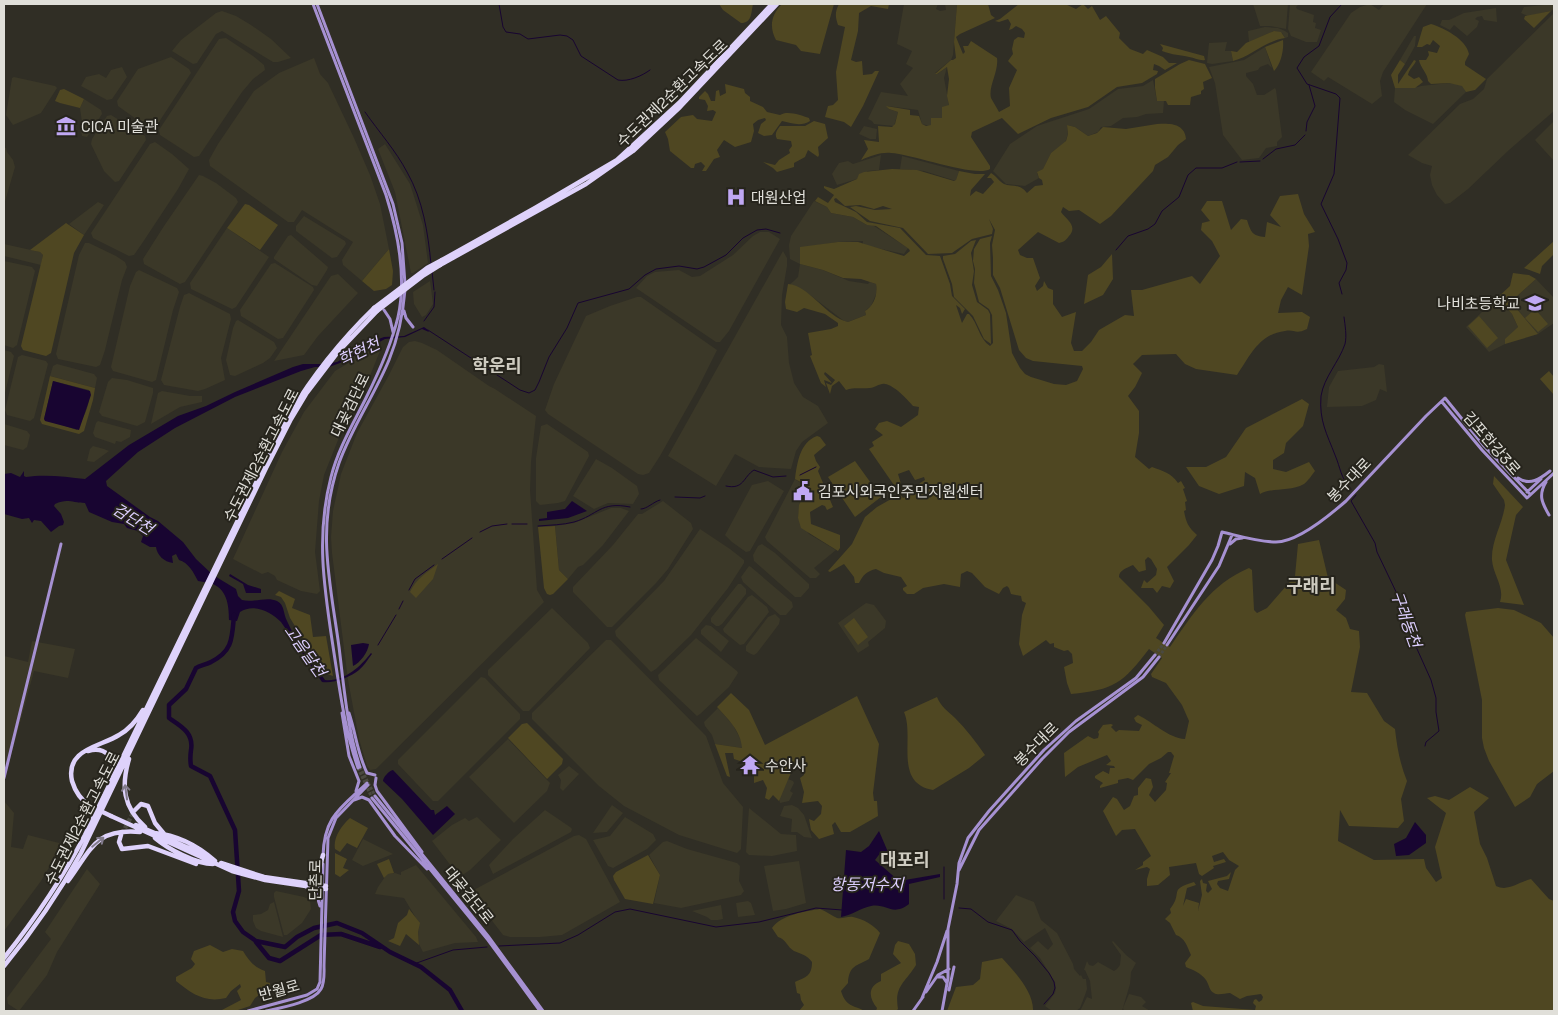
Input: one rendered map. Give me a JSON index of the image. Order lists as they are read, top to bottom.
{
  "streets": {
    "highway": ["수도권제2순환고속도로"],
    "main road": [
      "대곶검단로",
      "김포한강3로",
      "봉수대로",
      "단촌로",
      "반월로"
    ]
  },
  "crossings": [
    ["김포한강3로", "봉수대로"],
    ["단촌로", "반월로"]
  ],
  "districts": ["학운리", "구래리", "대포리"],
  "water": [
    "학현천",
    "검단천",
    "구래동천",
    "고음달천",
    "항동저수지"
  ],
  "places": {
    "museum": ["CICA 미술관"],
    "hospital": ["대원산업"],
    "school or university": ["나비초등학교"],
    "public building": ["김포시외국인주민지원센터"],
    "temple": ["수안사"]
  }
}
